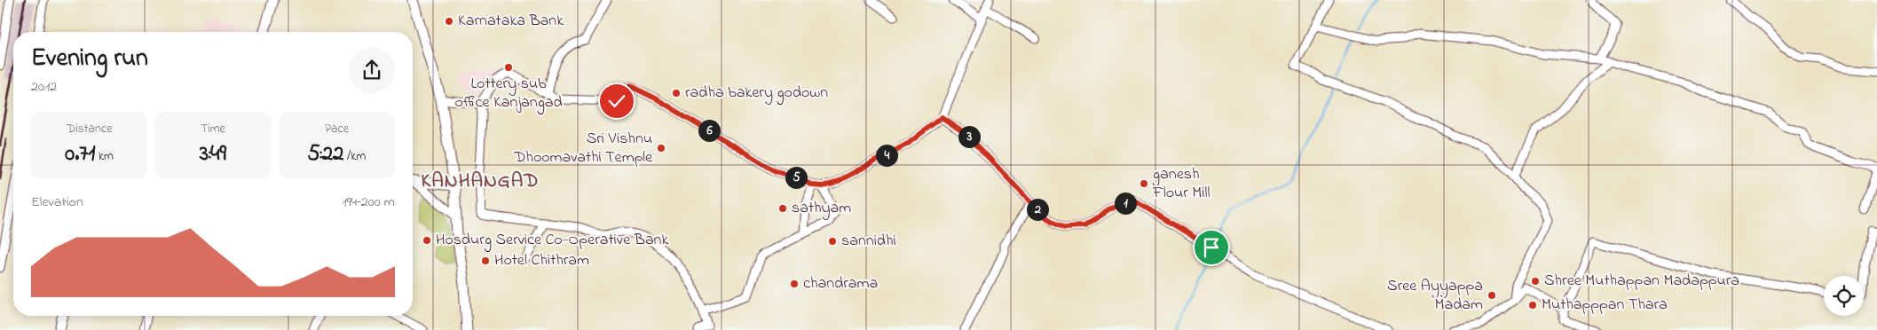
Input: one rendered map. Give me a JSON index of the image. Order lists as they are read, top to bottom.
{
  "districts": ["KANHANGAD"],
  "places": [
    "Karnataka Bank",
    "Lottery sub office Kanjangad",
    "radha bakery godown",
    "Sri Vishnu Dhoomavathi Temple",
    "ganesh Flour Mill",
    "sathyam",
    "Hosdurg Service Co-Operative Bank",
    "sannidhi",
    "Hotel Chithram",
    "Shree Muthappan Madappura",
    "chandrama",
    "Sree Ayyappa Madam",
    "Muthapppan Thara"
  ],
  "page": {
    "heading": ["Evening run", "20:12"],
    "stats": [
      ["Distance", "0.71 km"],
      ["Time", "3:49"],
      ["Pace", "5:22 /km"]
    ],
    "pins": [
      "6",
      "3",
      "4",
      "5",
      "1",
      "2"
    ],
    "chart": ["Elevation", "194–200 m"]
  }
}
